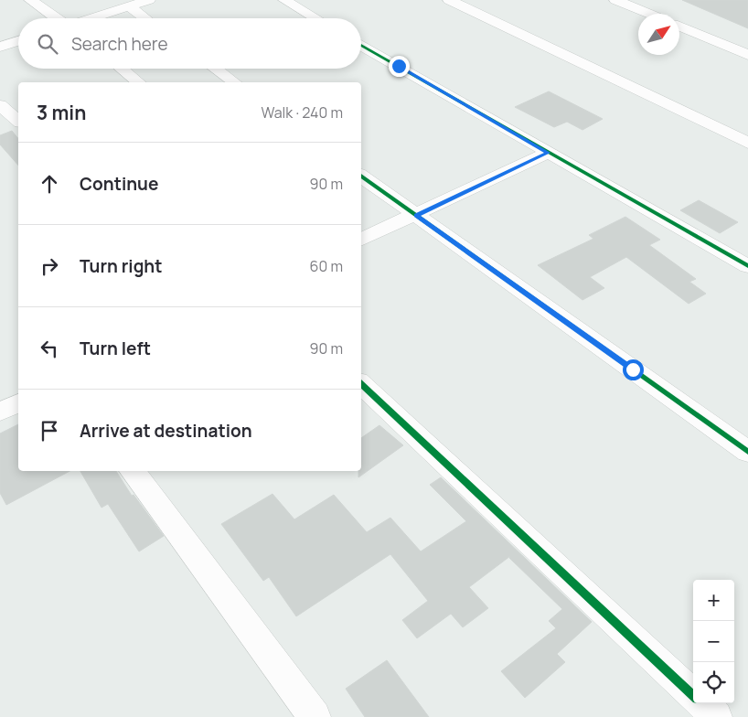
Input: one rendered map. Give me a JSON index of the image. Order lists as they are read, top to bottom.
{
  "north": "top right",
  "page": {
    "search": "Search here",
    "heading": ["3 min", "Walk · 240 m"],
    "list": [
      ["Continue", "90 m"],
      ["Turn right", "60 m"],
      ["Turn left", "90 m"],
      "Arrive at destination"
    ],
    "map_buttons": ["+", "−"]
  }
}
